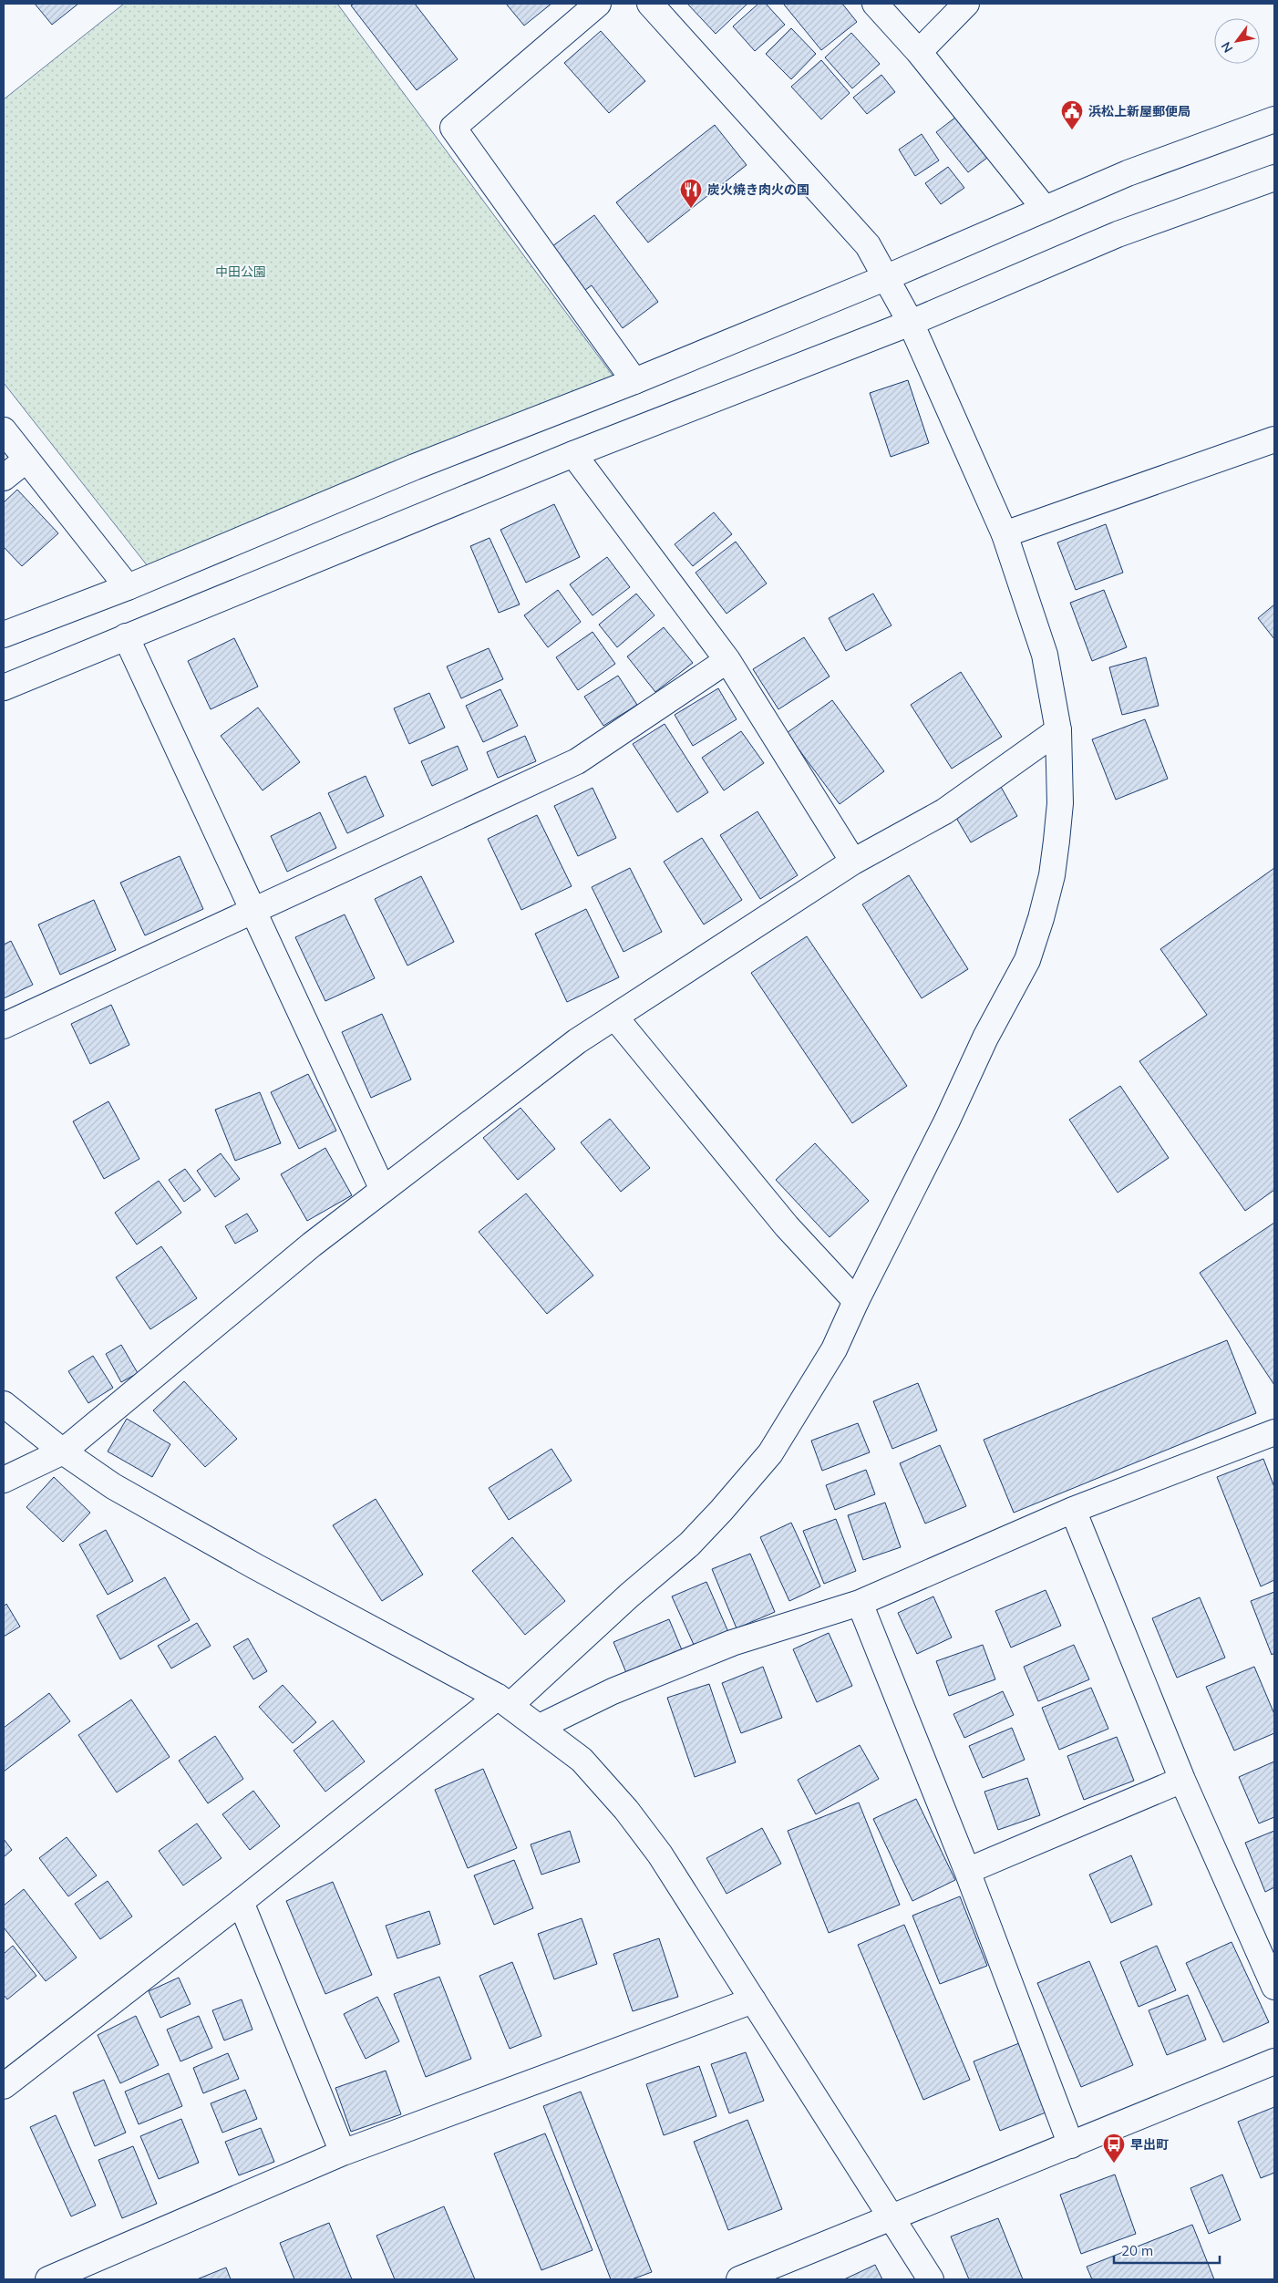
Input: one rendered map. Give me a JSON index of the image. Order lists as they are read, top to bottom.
{
  "parks": ["中田公園"],
  "places": {
    "public building": ["浜松上新屋郵便局"],
    "restaurant": ["炭火焼き肉火の国"],
    "bus stop": ["早出町"]
  },
  "scale_bar": "20 m",
  "north": "bottom left"
}
